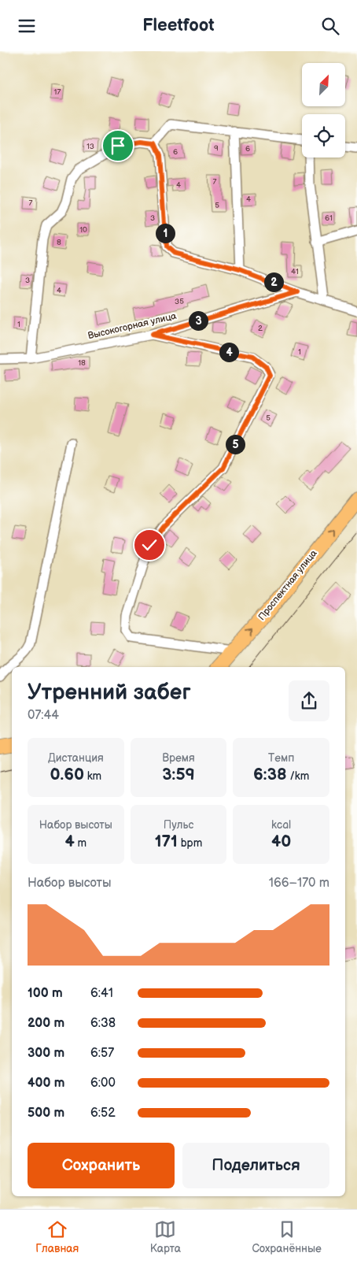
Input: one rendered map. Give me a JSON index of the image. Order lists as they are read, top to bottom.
{
  "streets": {
    "main road": ["Проспектная улица"],
    "street": ["Высокогорная улица"]
  },
  "one_way": ["Проспектная улица"],
  "house_numbers": [
    "17",
    "13",
    "9",
    "6",
    "6",
    "7",
    "4",
    "4",
    "7",
    "5",
    "3",
    "61",
    "10",
    "8",
    "41",
    "3",
    "4",
    "35",
    "1",
    "2",
    "1",
    "18",
    "5"
  ],
  "north": "top right",
  "page": {
    "header": "Fleetfoot",
    "pins": [
      "1",
      "2",
      "3",
      "4",
      "5"
    ],
    "heading": ["Утренний забег", "07:44"],
    "stats": [
      ["Дистанция", "0.60 km"],
      ["Время", "3:59"],
      ["Темп", "6:38 /km"],
      ["Набор высоты", "4 m"],
      ["Пульс", "171 bpm"],
      ["kcal", "40"]
    ],
    "chart": ["Набор высоты", "166–170 m"],
    "list": [
      {
        "name": "100 m",
        "note": "6:41"
      },
      {
        "name": "200 m",
        "note": "6:38"
      },
      {
        "name": "300 m",
        "note": "6:57"
      },
      {
        "name": "400 m",
        "note": "6:00"
      },
      {
        "name": "500 m",
        "note": "6:52"
      }
    ],
    "buttons": ["Сохранить", "Поделиться"],
    "tabs": ["Главная", "Карта", "Сохранённые"]
  }
}
